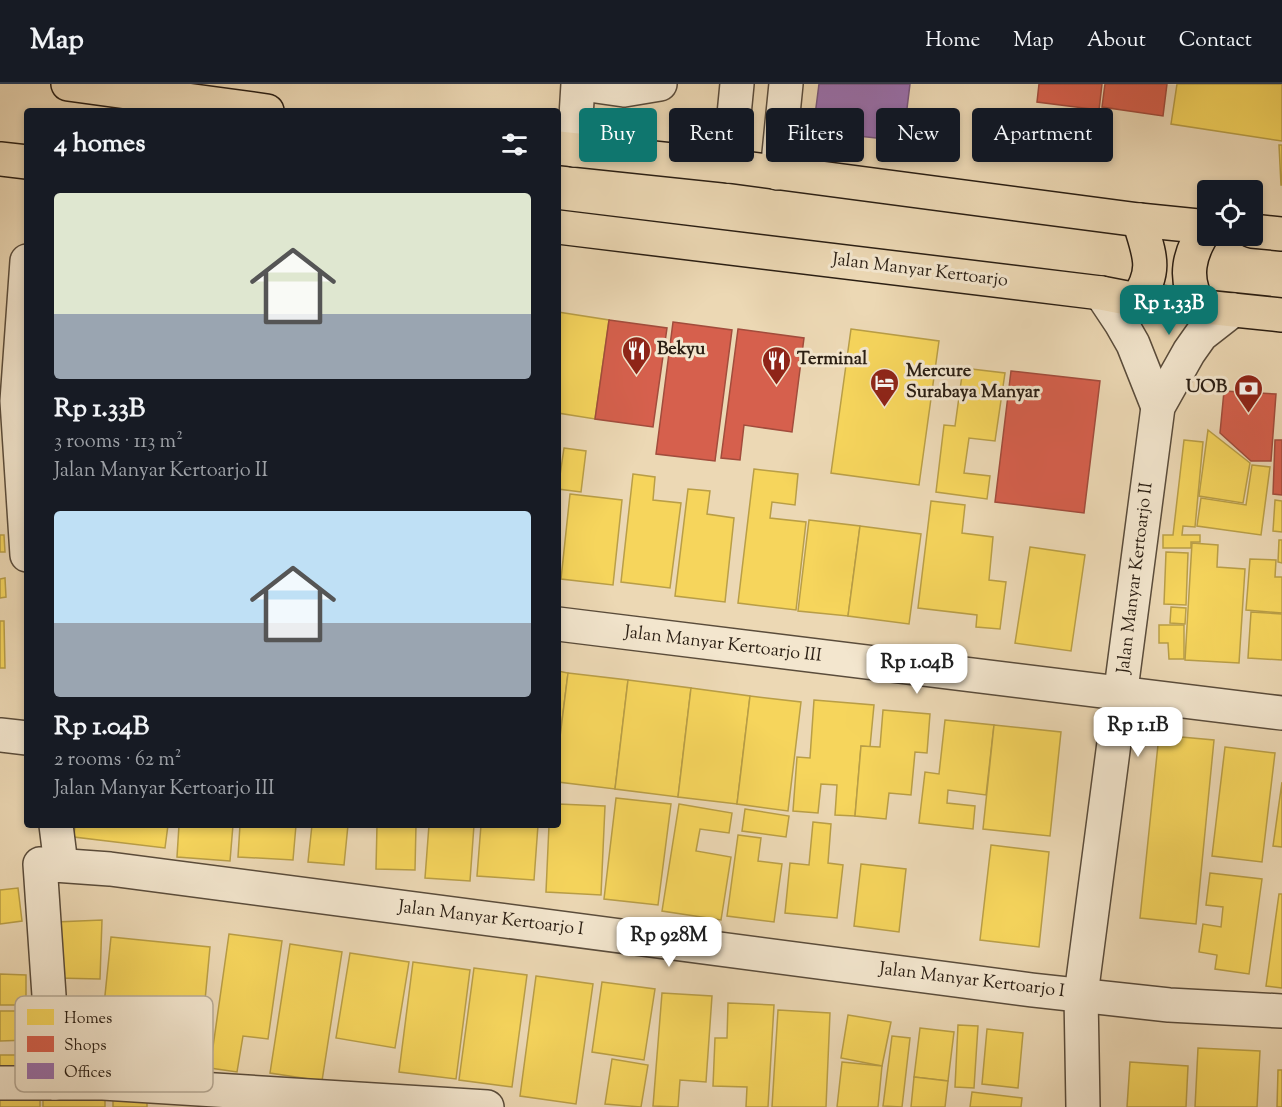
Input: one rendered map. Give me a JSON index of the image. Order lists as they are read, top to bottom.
{
  "streets": {
    "main road": ["Jalan Manyar Kertoarjo"],
    "street": ["Jalan Manyar Kertoarjo II", "Jalan Manyar Kertoarjo III", "Jalan Manyar Kertoarjo I"]
  },
  "crossings": [
    ["Jalan Manyar Kertoarjo", "Jalan Manyar Kertoarjo II"],
    ["Jalan Manyar Kertoarjo II", "Jalan Manyar Kertoarjo III"],
    ["Jalan Manyar Kertoarjo II", "Jalan Manyar Kertoarjo I"]
  ],
  "places": {
    "restaurant": ["Bekyu", "Terminal"],
    "hotel": ["Mercure Surabaya Manyar"],
    "bank": ["UOB"]
  },
  "legend": ["Homes", "Shops", "Offices"],
  "page": {
    "header": "Map",
    "nav": [
      "Home",
      "Map",
      "About",
      "Contact"
    ],
    "chip": [
      "Buy",
      "Rent",
      "Filters",
      "New",
      "Apartment"
    ],
    "heading": "4 homes",
    "list": [
      {
        "name": "Rp 1.33B",
        "note": "3 rooms · 113 m² · Jalan Manyar Kertoarjo II"
      },
      {
        "name": "Rp 1.04B",
        "note": "2 rooms · 62 m² · Jalan Manyar Kertoarjo III"
      }
    ],
    "price": [
      "Rp 1.33B",
      "Rp 1.04B",
      "Rp 1.1B",
      "Rp 928M"
    ]
  }
}
